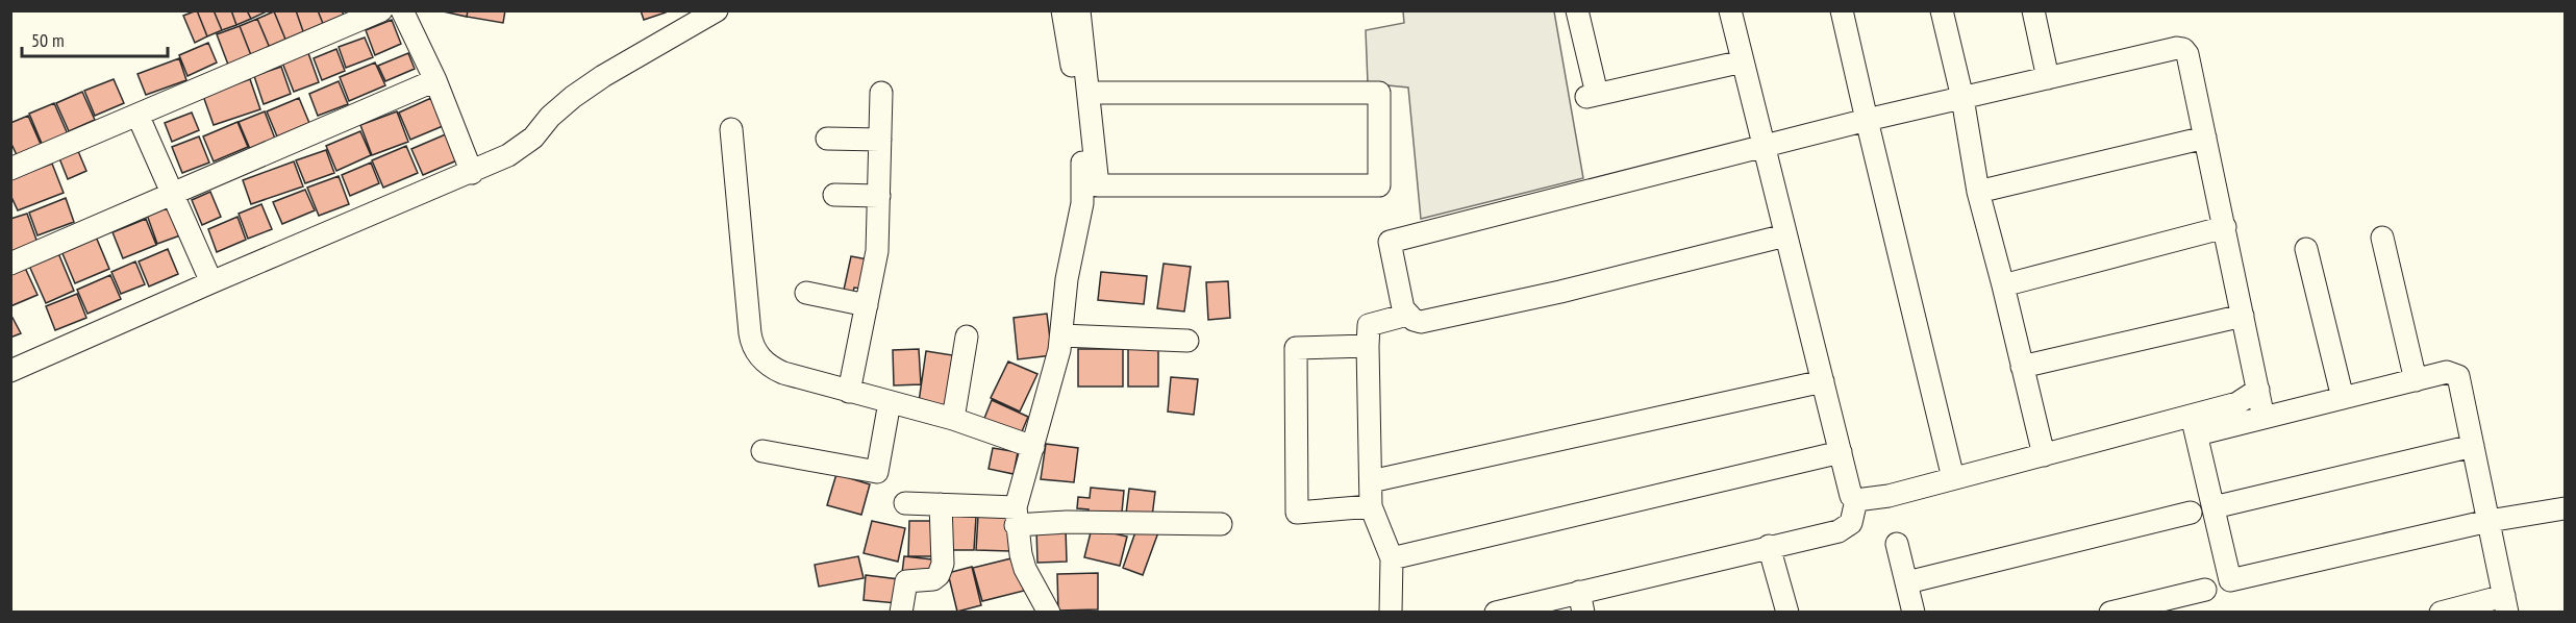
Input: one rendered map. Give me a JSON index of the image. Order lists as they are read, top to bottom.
{
  "scale_bar": "50 m"
}
